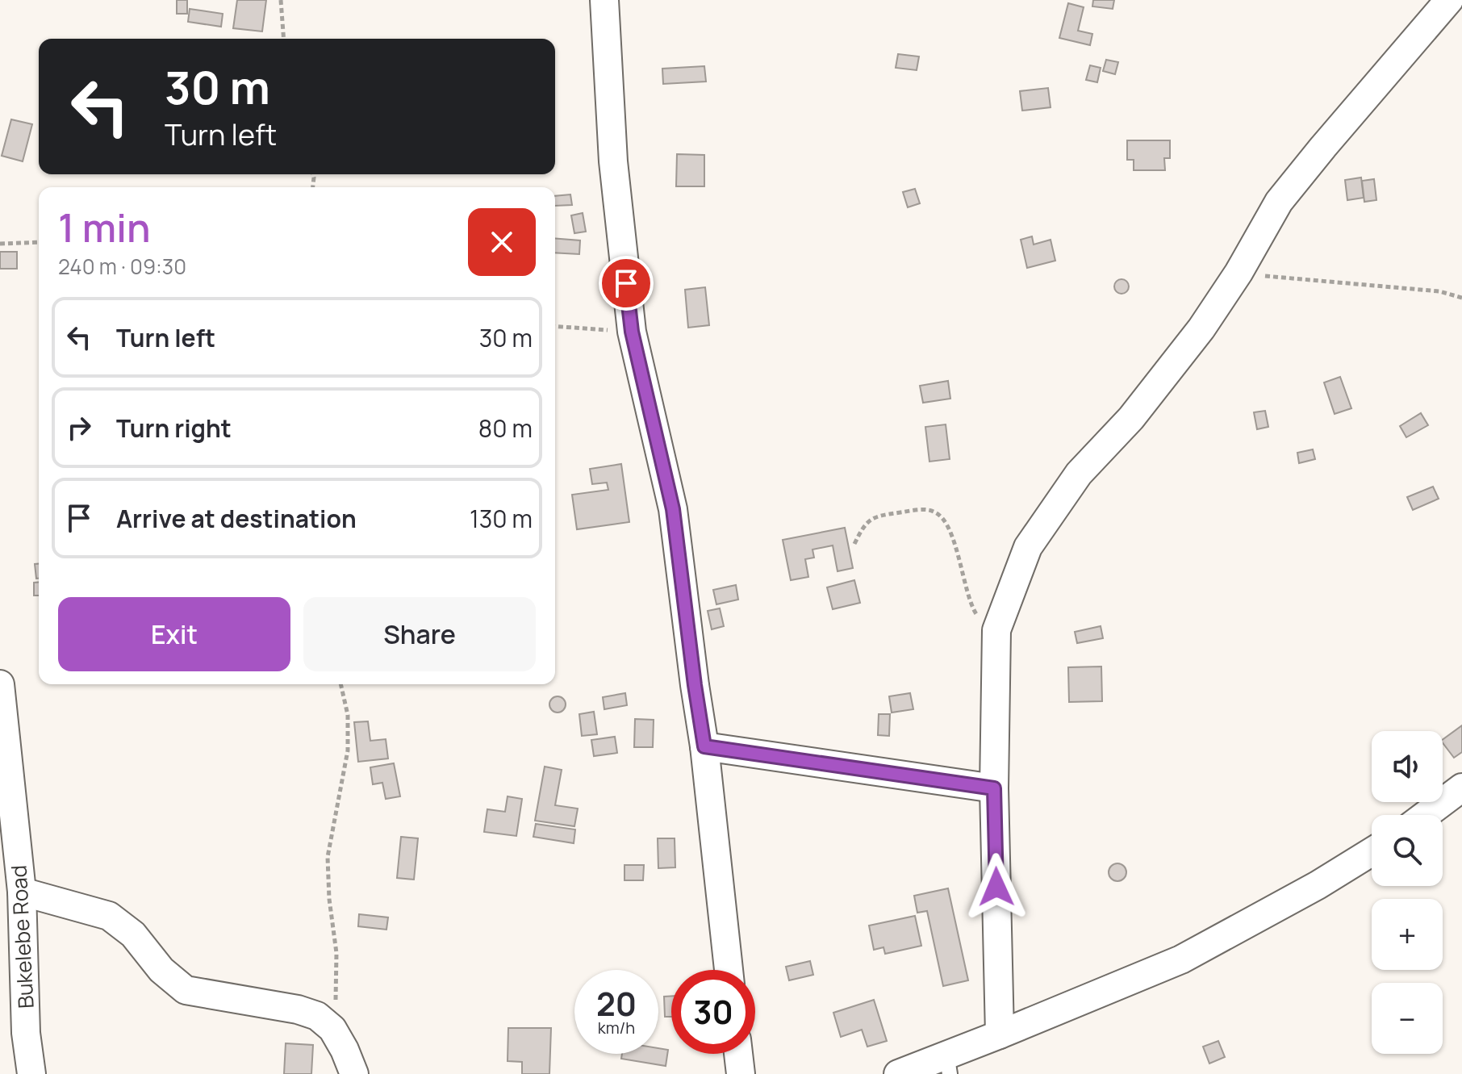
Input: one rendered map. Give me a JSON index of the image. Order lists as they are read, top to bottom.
{
  "streets": {
    "street": ["Bukelebe Road"]
  },
  "page": {
    "turn": ["30 m", "Turn left"],
    "heading": ["1 min", "240 m · 09:30"],
    "list": [
      {
        "name": "Turn left",
        "value": "30 m"
      },
      {
        "name": "Turn right",
        "value": "80 m"
      },
      {
        "name": "Arrive at destination",
        "value": "130 m"
      }
    ],
    "buttons": ["Exit", "Share"],
    "map_buttons": ["+", "−"],
    "speed": "20 km/h",
    "limit": "30"
  }
}
